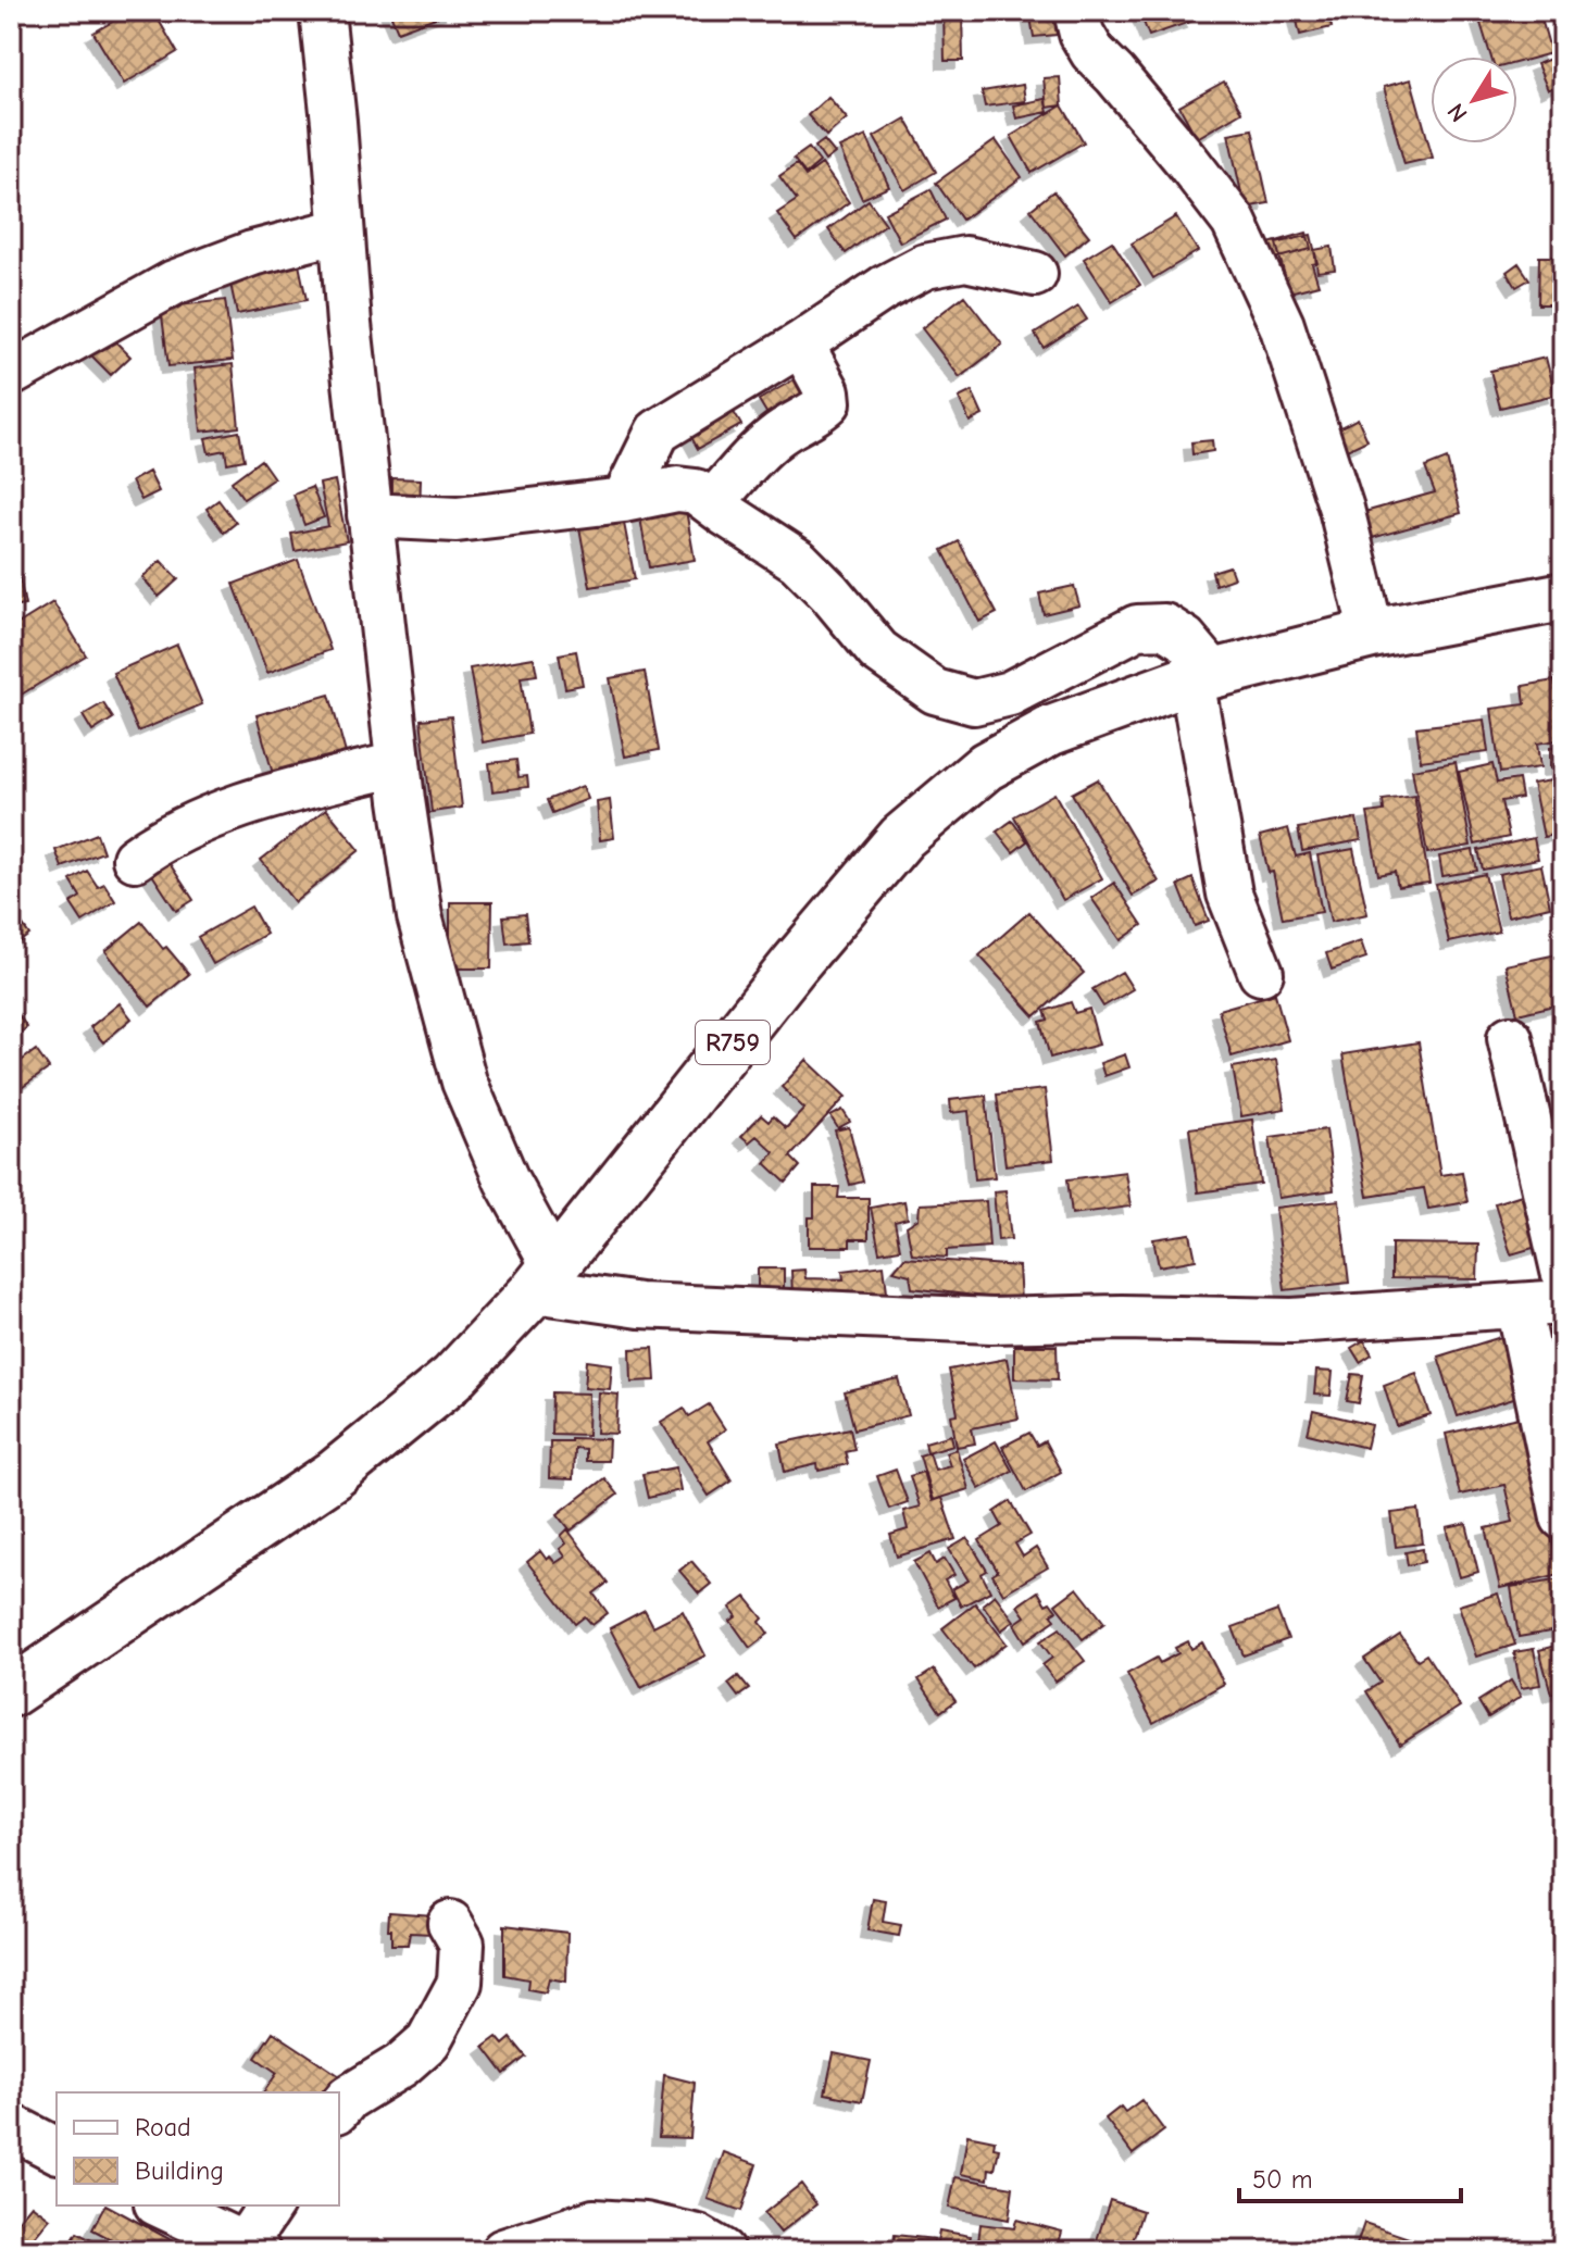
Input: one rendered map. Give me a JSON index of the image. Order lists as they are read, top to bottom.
{
  "streets": {
    "main road": ["R759"]
  },
  "legend": ["Road", "Building"],
  "scale_bar": "50 m",
  "north": "bottom left"
}
